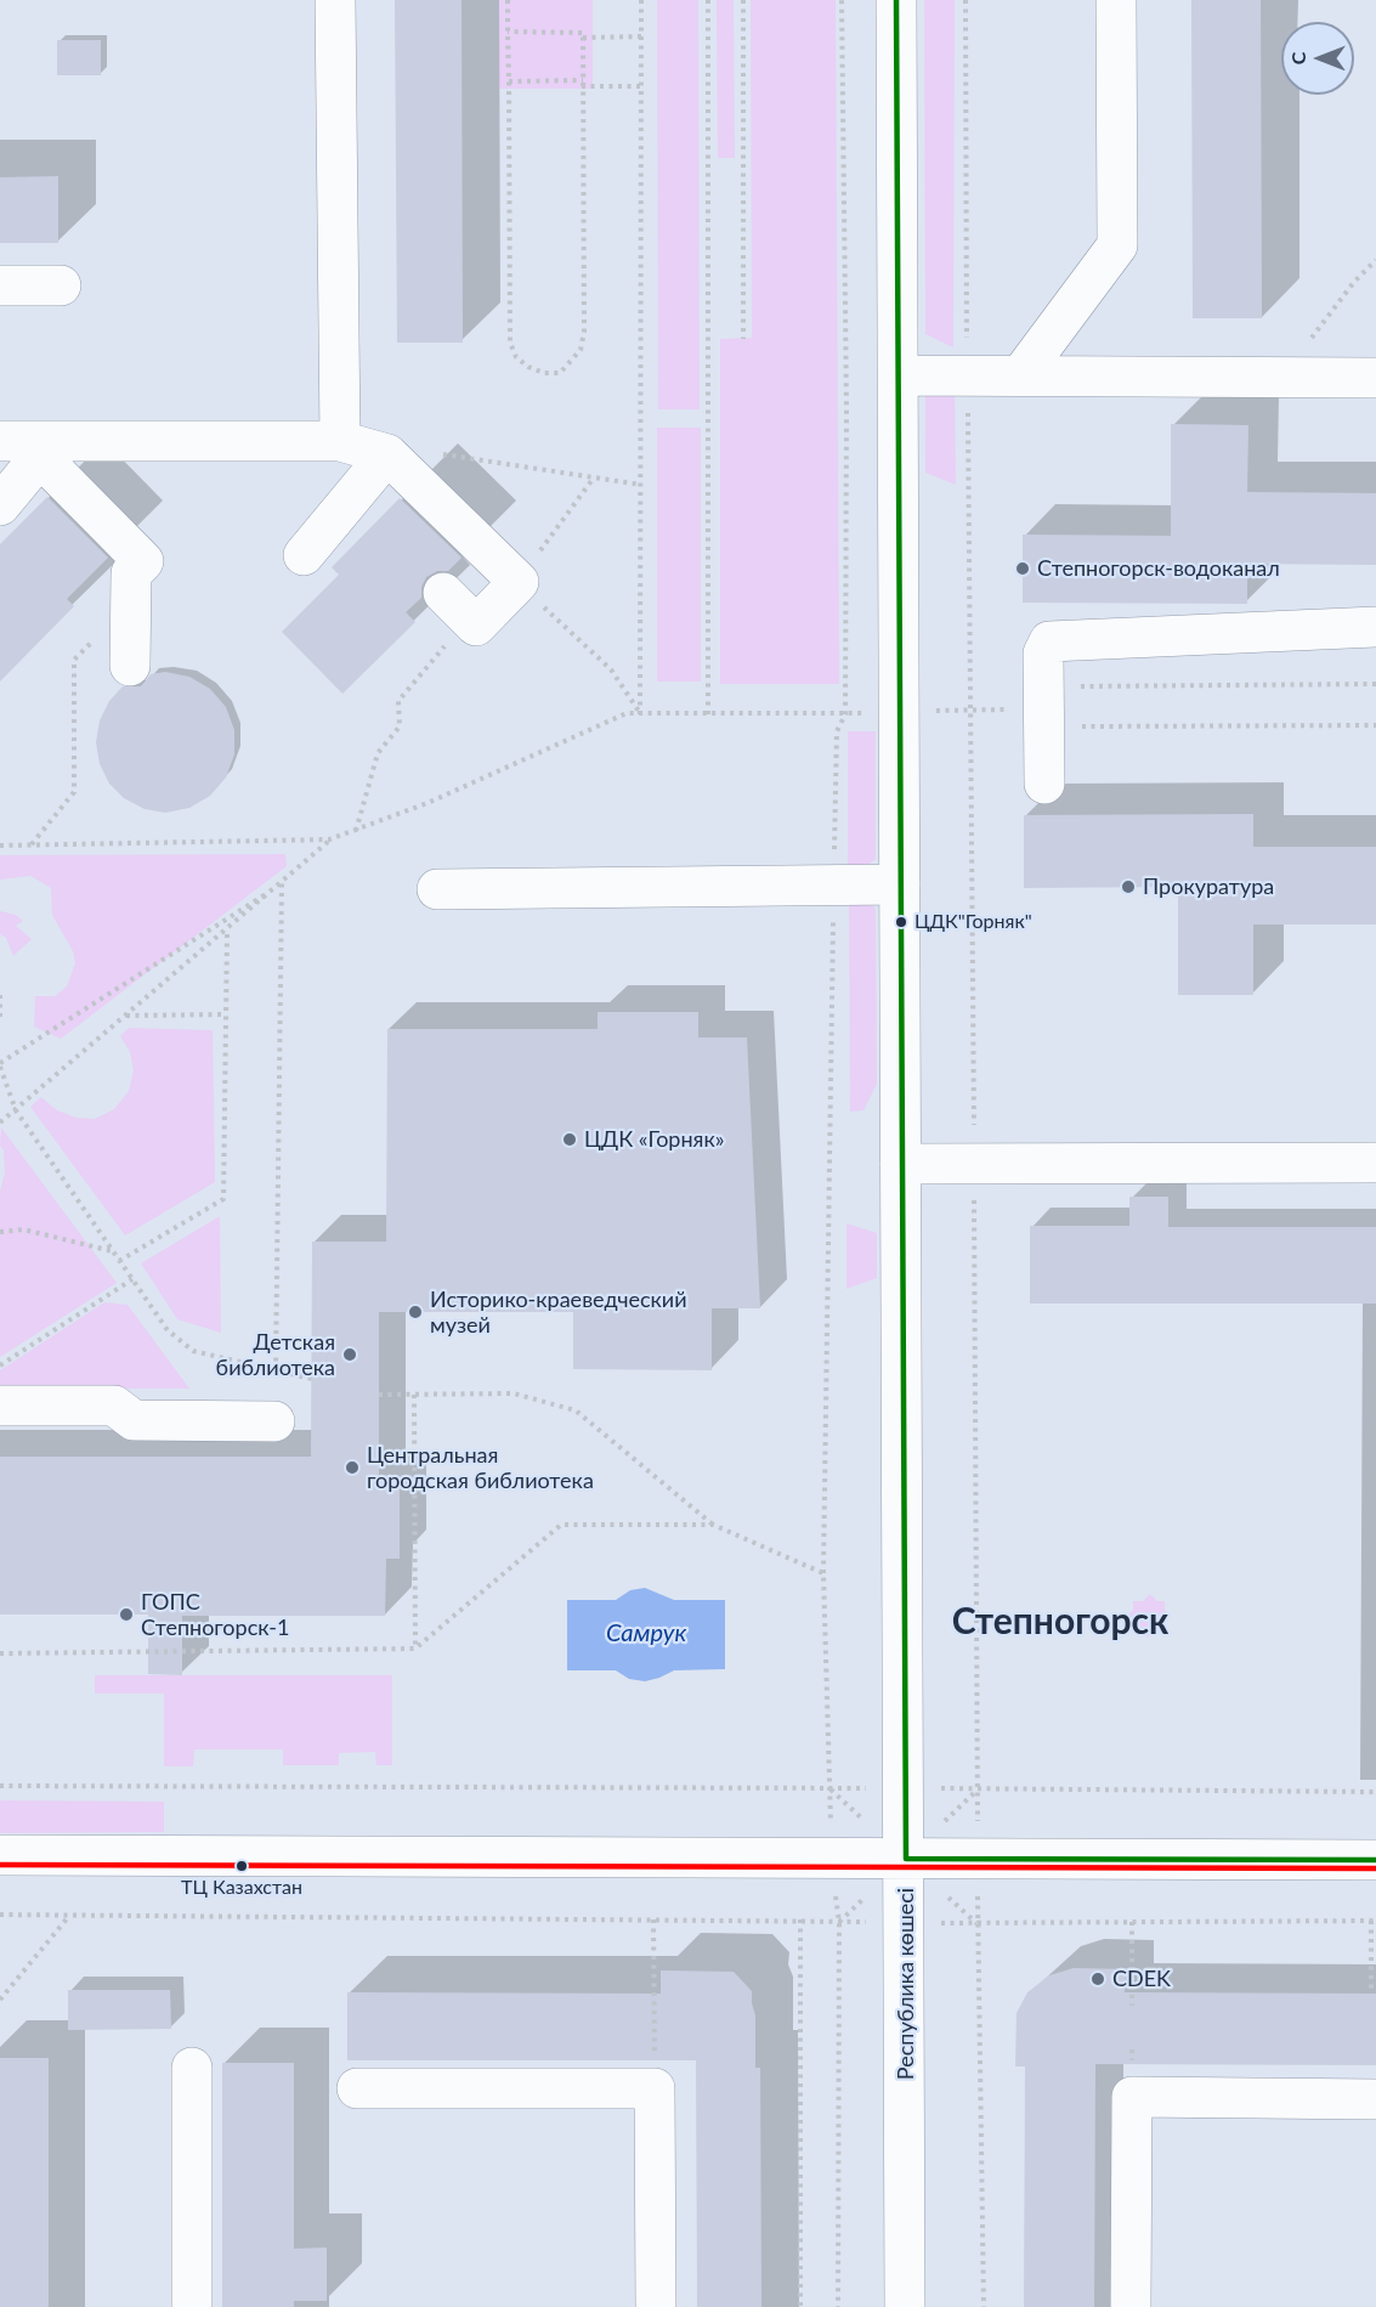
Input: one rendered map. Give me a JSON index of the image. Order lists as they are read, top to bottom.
{
  "streets": {
    "street": ["Республика көшесі"]
  },
  "districts": ["Степногорск"],
  "water": ["Самрук"],
  "places": [
    "Степногорск-водоканал",
    "Прокуратура",
    "ЦДК\"Горняк\"",
    "ЦДК «Горняк»",
    "Историко-краеведческий музей",
    "Детская библиотека",
    "Центральная городская библиотека",
    "ГОПС Степногорск-1",
    "ТЦ Казахстан",
    "CDEK"
  ],
  "north": "left"
}
